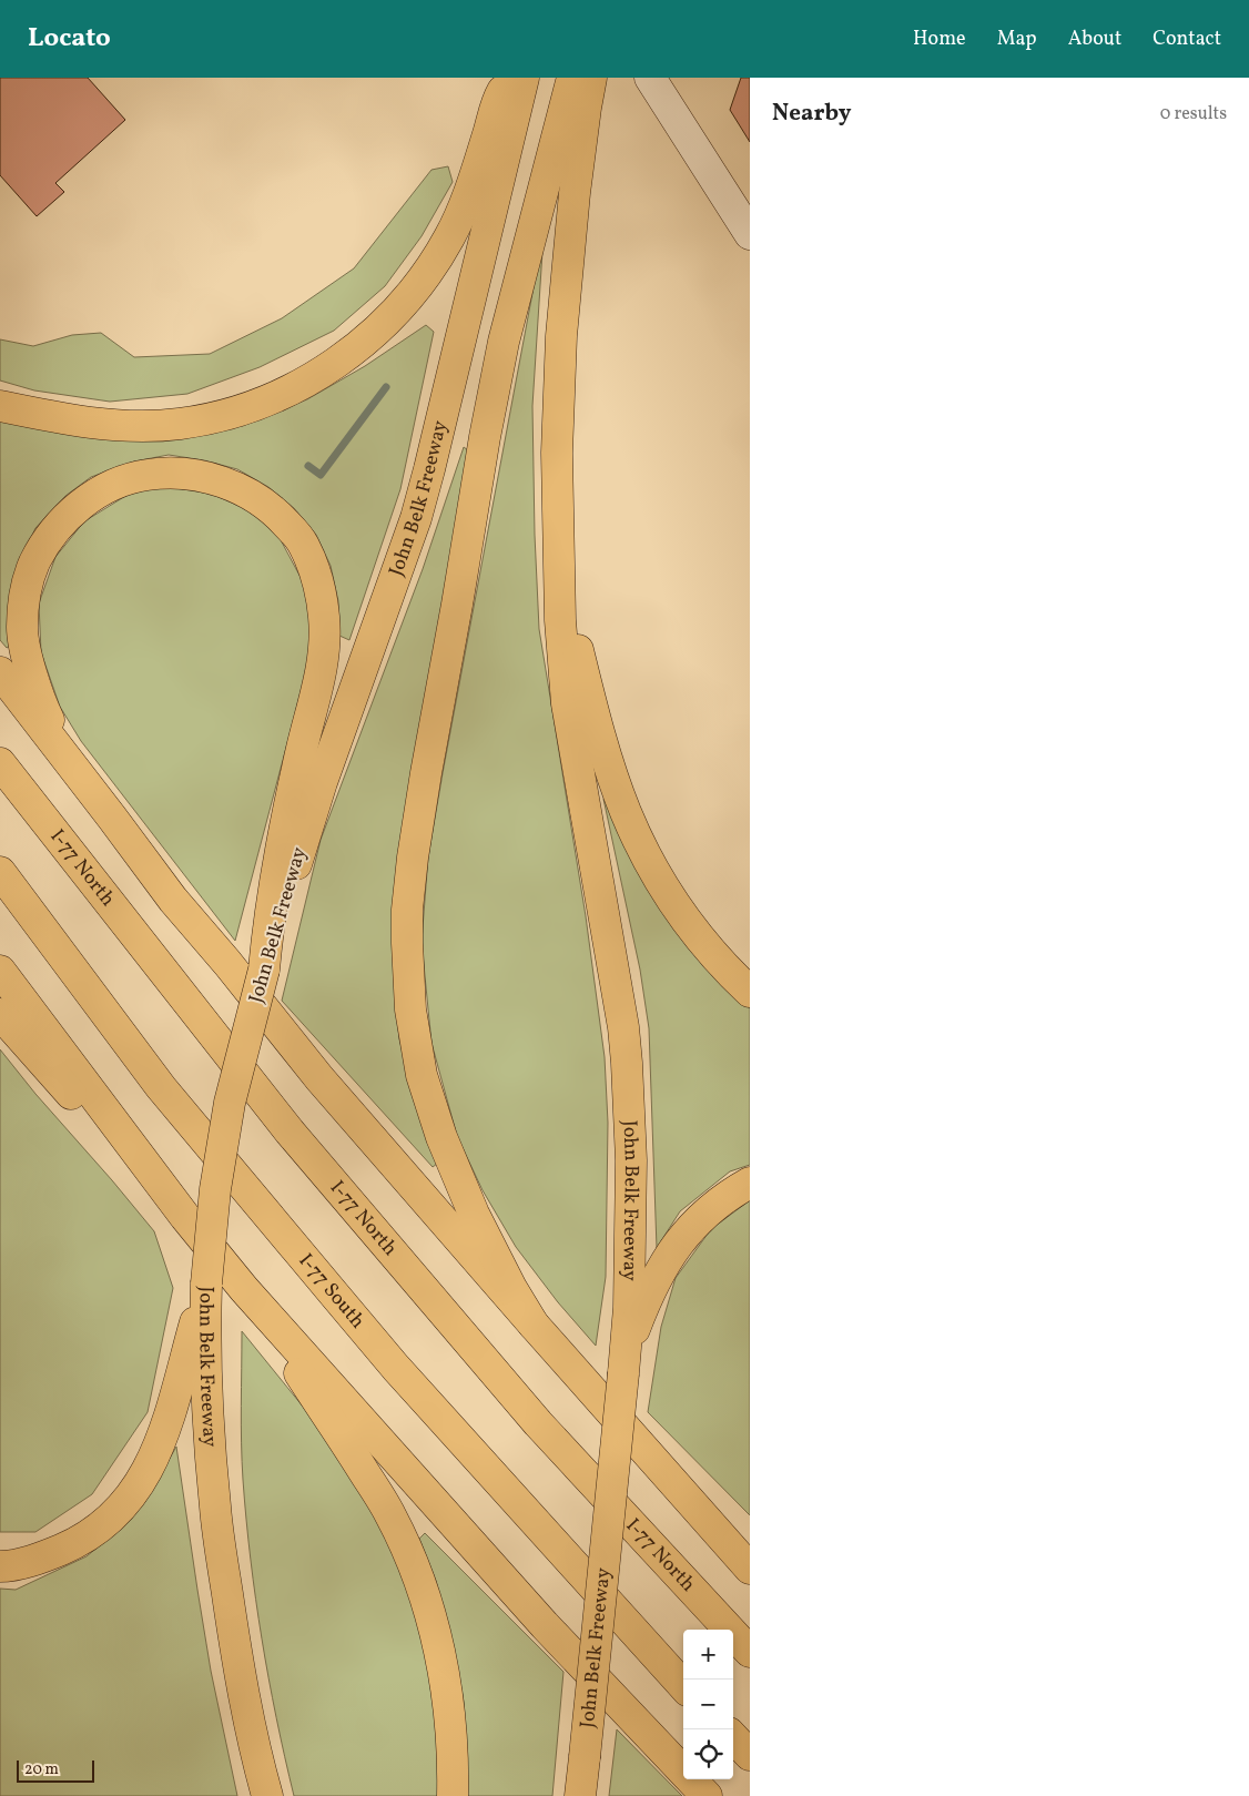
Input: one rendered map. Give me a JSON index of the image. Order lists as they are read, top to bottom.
{
  "streets": {
    "highway": ["John Belk Freeway", "I-77 North", "I-77 South"]
  },
  "scale_bar": "20 m",
  "page": {
    "header": "Locato",
    "nav": [
      "Home",
      "Map",
      "About",
      "Contact"
    ],
    "heading": ["Nearby", "0 results"],
    "map_buttons": ["+", "−"],
    "scale": "20 m"
  }
}
